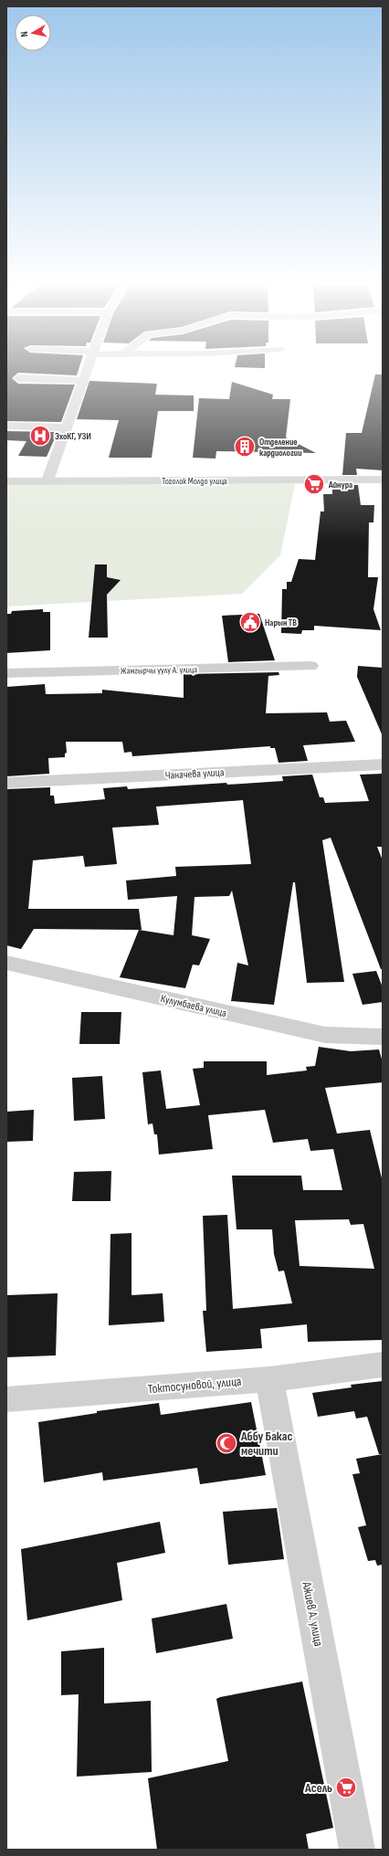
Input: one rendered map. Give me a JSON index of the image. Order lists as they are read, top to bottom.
{
  "streets": {
    "street": [
      "Тоголок Молдо улица",
      "Жамгырчы уулу А. улица",
      "Чаначева улица",
      "Кулумбаева улица",
      "Токтосуновой, улица",
      "Ажиев А. улица"
    ]
  },
  "crossings": [
    ["Токтосуновой, улица", "Ажиев А. улица"]
  ],
  "places": {
    "hospital": ["ЭхоКГ, УЗИ"],
    "building": ["Отделение кардиологии"],
    "supermarket": ["Айнура", "Асель"],
    "public building": ["Нарын ТВ"],
    "mosque": ["Аббу Бакас мечити"]
  },
  "north": "left"
}
